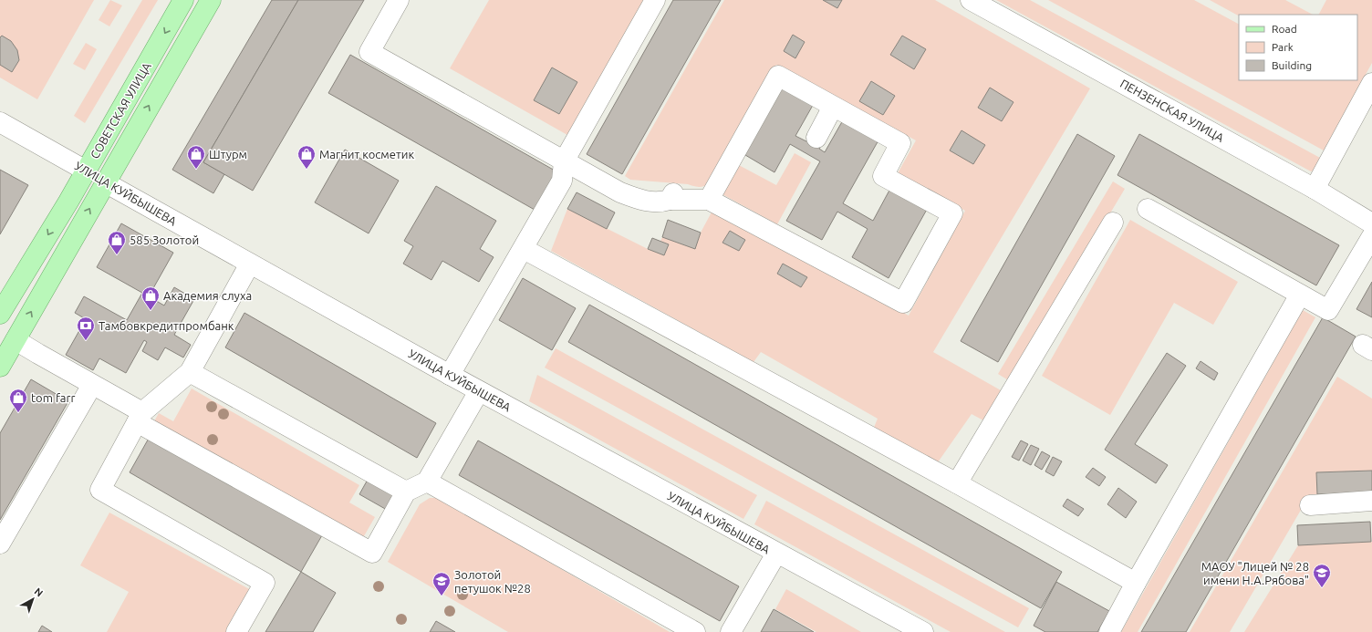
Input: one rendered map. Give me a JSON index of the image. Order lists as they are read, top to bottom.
{
  "streets": {
    "main road": ["СОВЕТСКАЯ УЛИЦА", "УЛИЦА КУЙБЫШЕВА"],
    "street": ["ПЕНЗЕНСКАЯ УЛИЦА"]
  },
  "crossings": [
    ["СОВЕТСКАЯ УЛИЦА", "УЛИЦА КУЙБЫШЕВА"]
  ],
  "places": {
    "shop": [
      "Штурм",
      "Магнит косметик",
      "585 Золотой",
      "Академия слуха",
      "tom farr"
    ],
    "bank": ["Тамбовкредитпромбанк"],
    "school or university": ["МАОУ \"Лицей № 28 имени Н.А.Рябова\"", "Золотой петушок №28"]
  },
  "legend": ["Road", "Park", "Building"],
  "north": "top right"
}
